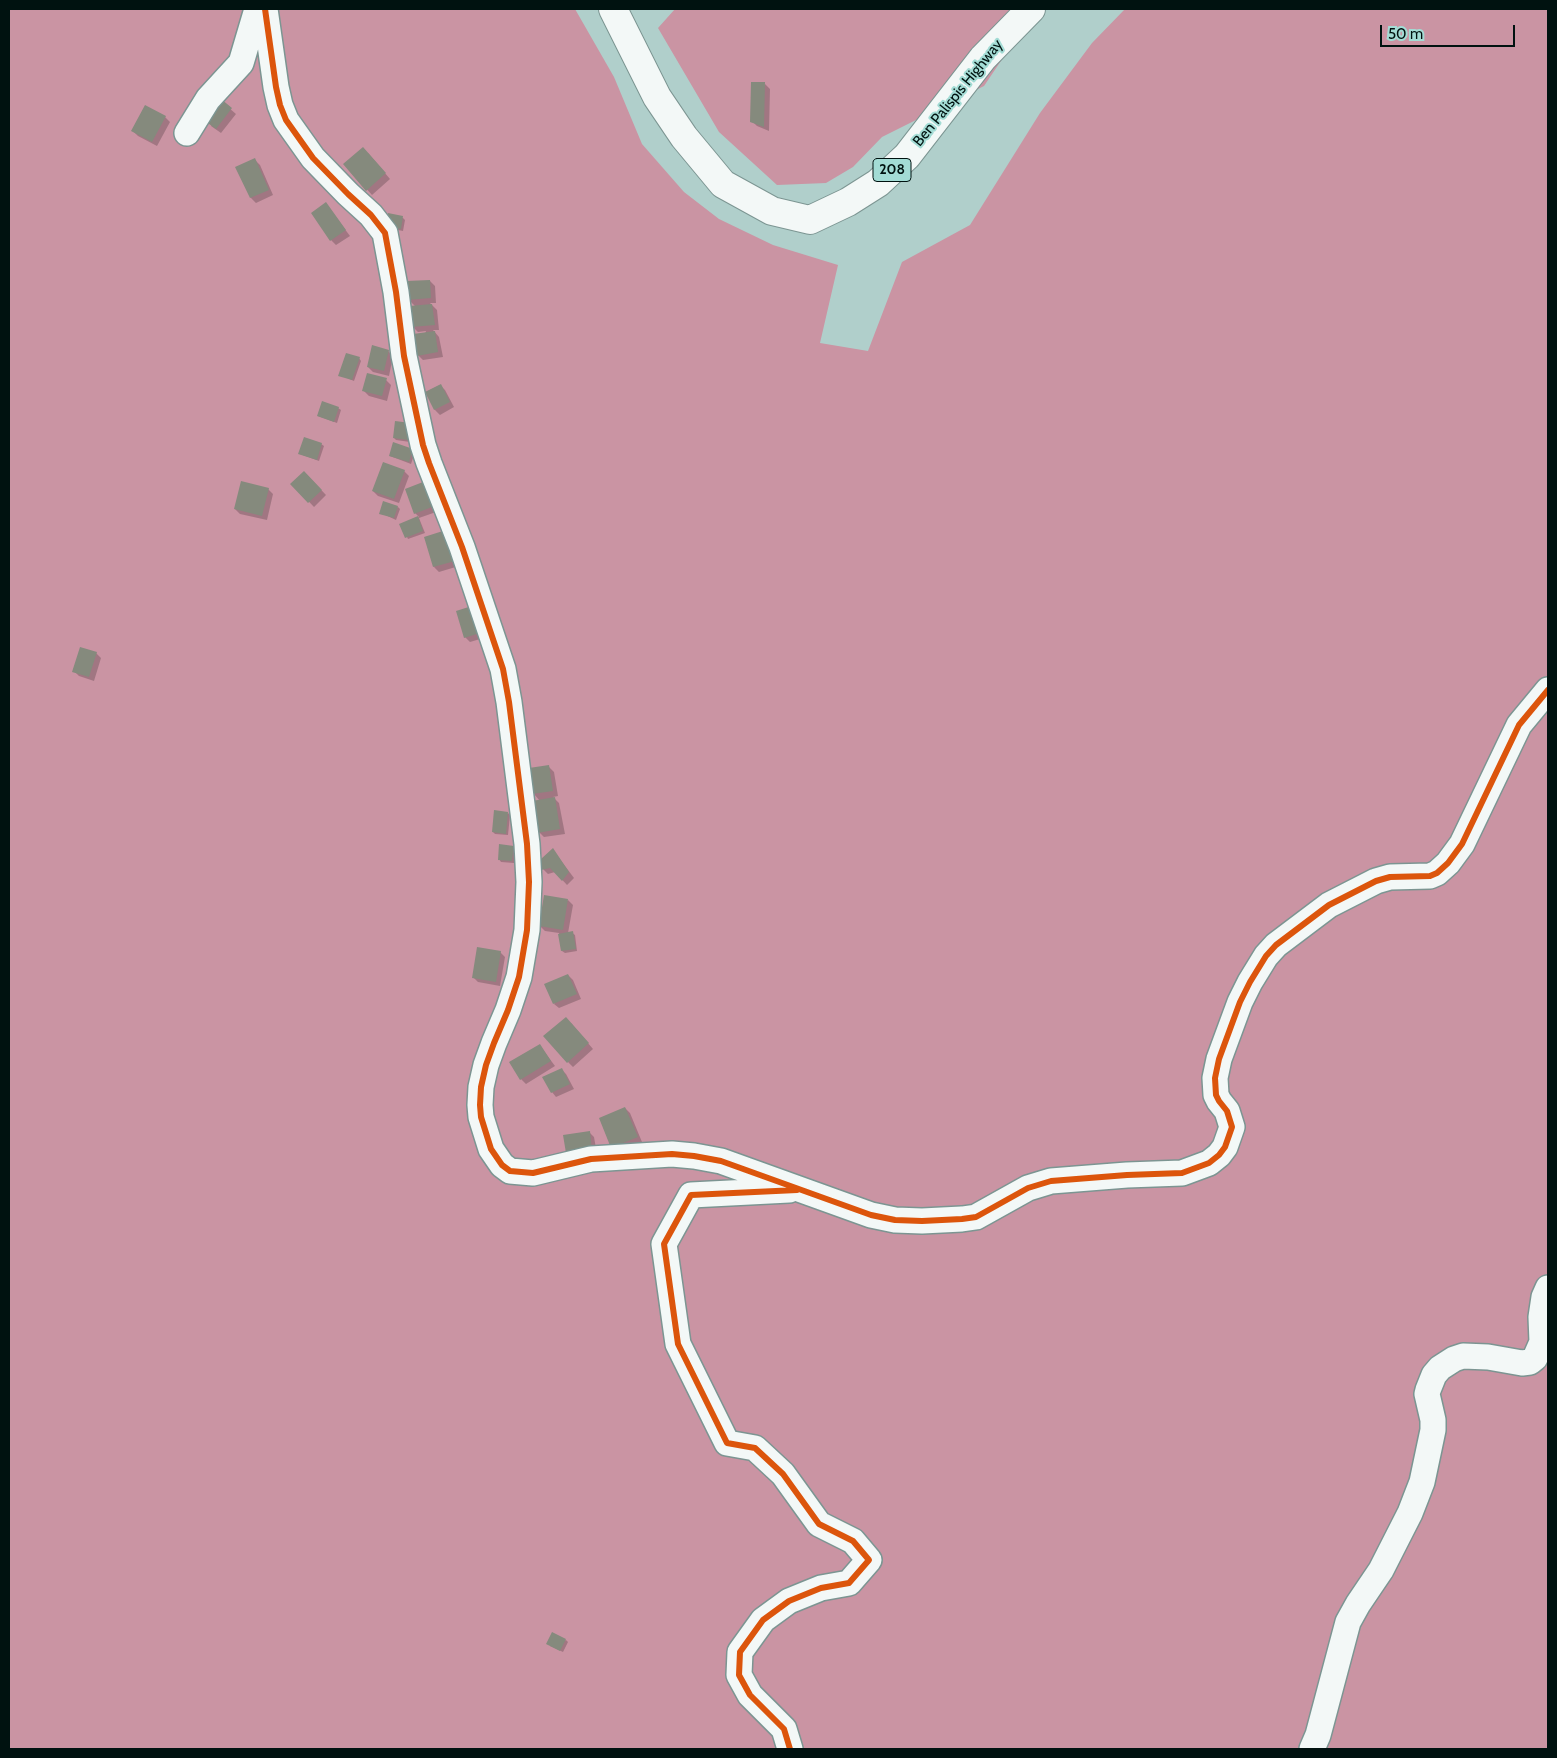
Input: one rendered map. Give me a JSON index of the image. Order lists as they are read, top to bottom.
{
  "streets": {
    "main road": ["Ben Palispis Highway", "208"]
  },
  "scale_bar": "50 m"
}
